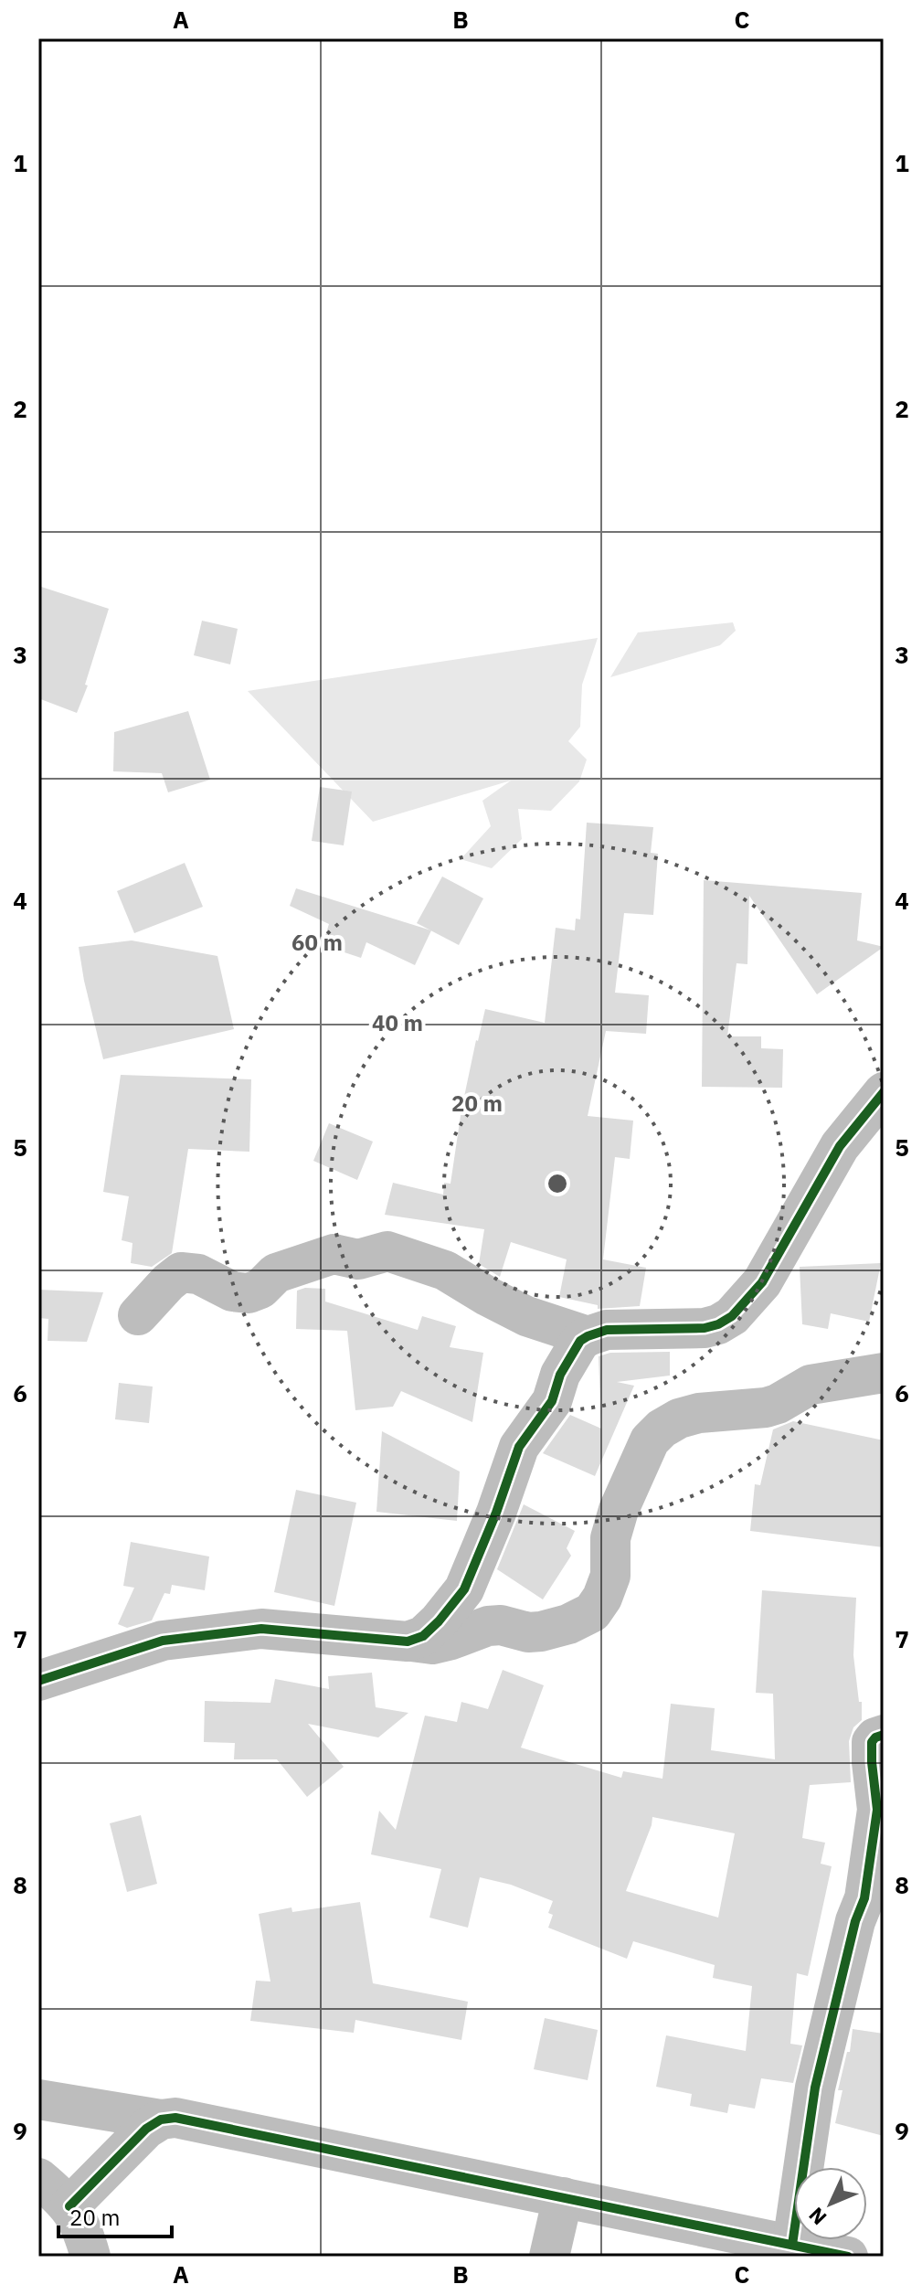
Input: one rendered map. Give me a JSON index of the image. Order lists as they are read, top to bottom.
{
  "scale_bar": "20 m",
  "north": "bottom left",
  "grid": {
    "columns": ["A", "B", "C"],
    "rows": [
      "1",
      "2",
      "3",
      "4",
      "5",
      "6",
      "7",
      "8",
      "9"
    ]
  },
  "rings": ["60 m", "40 m", "20 m"]
}
